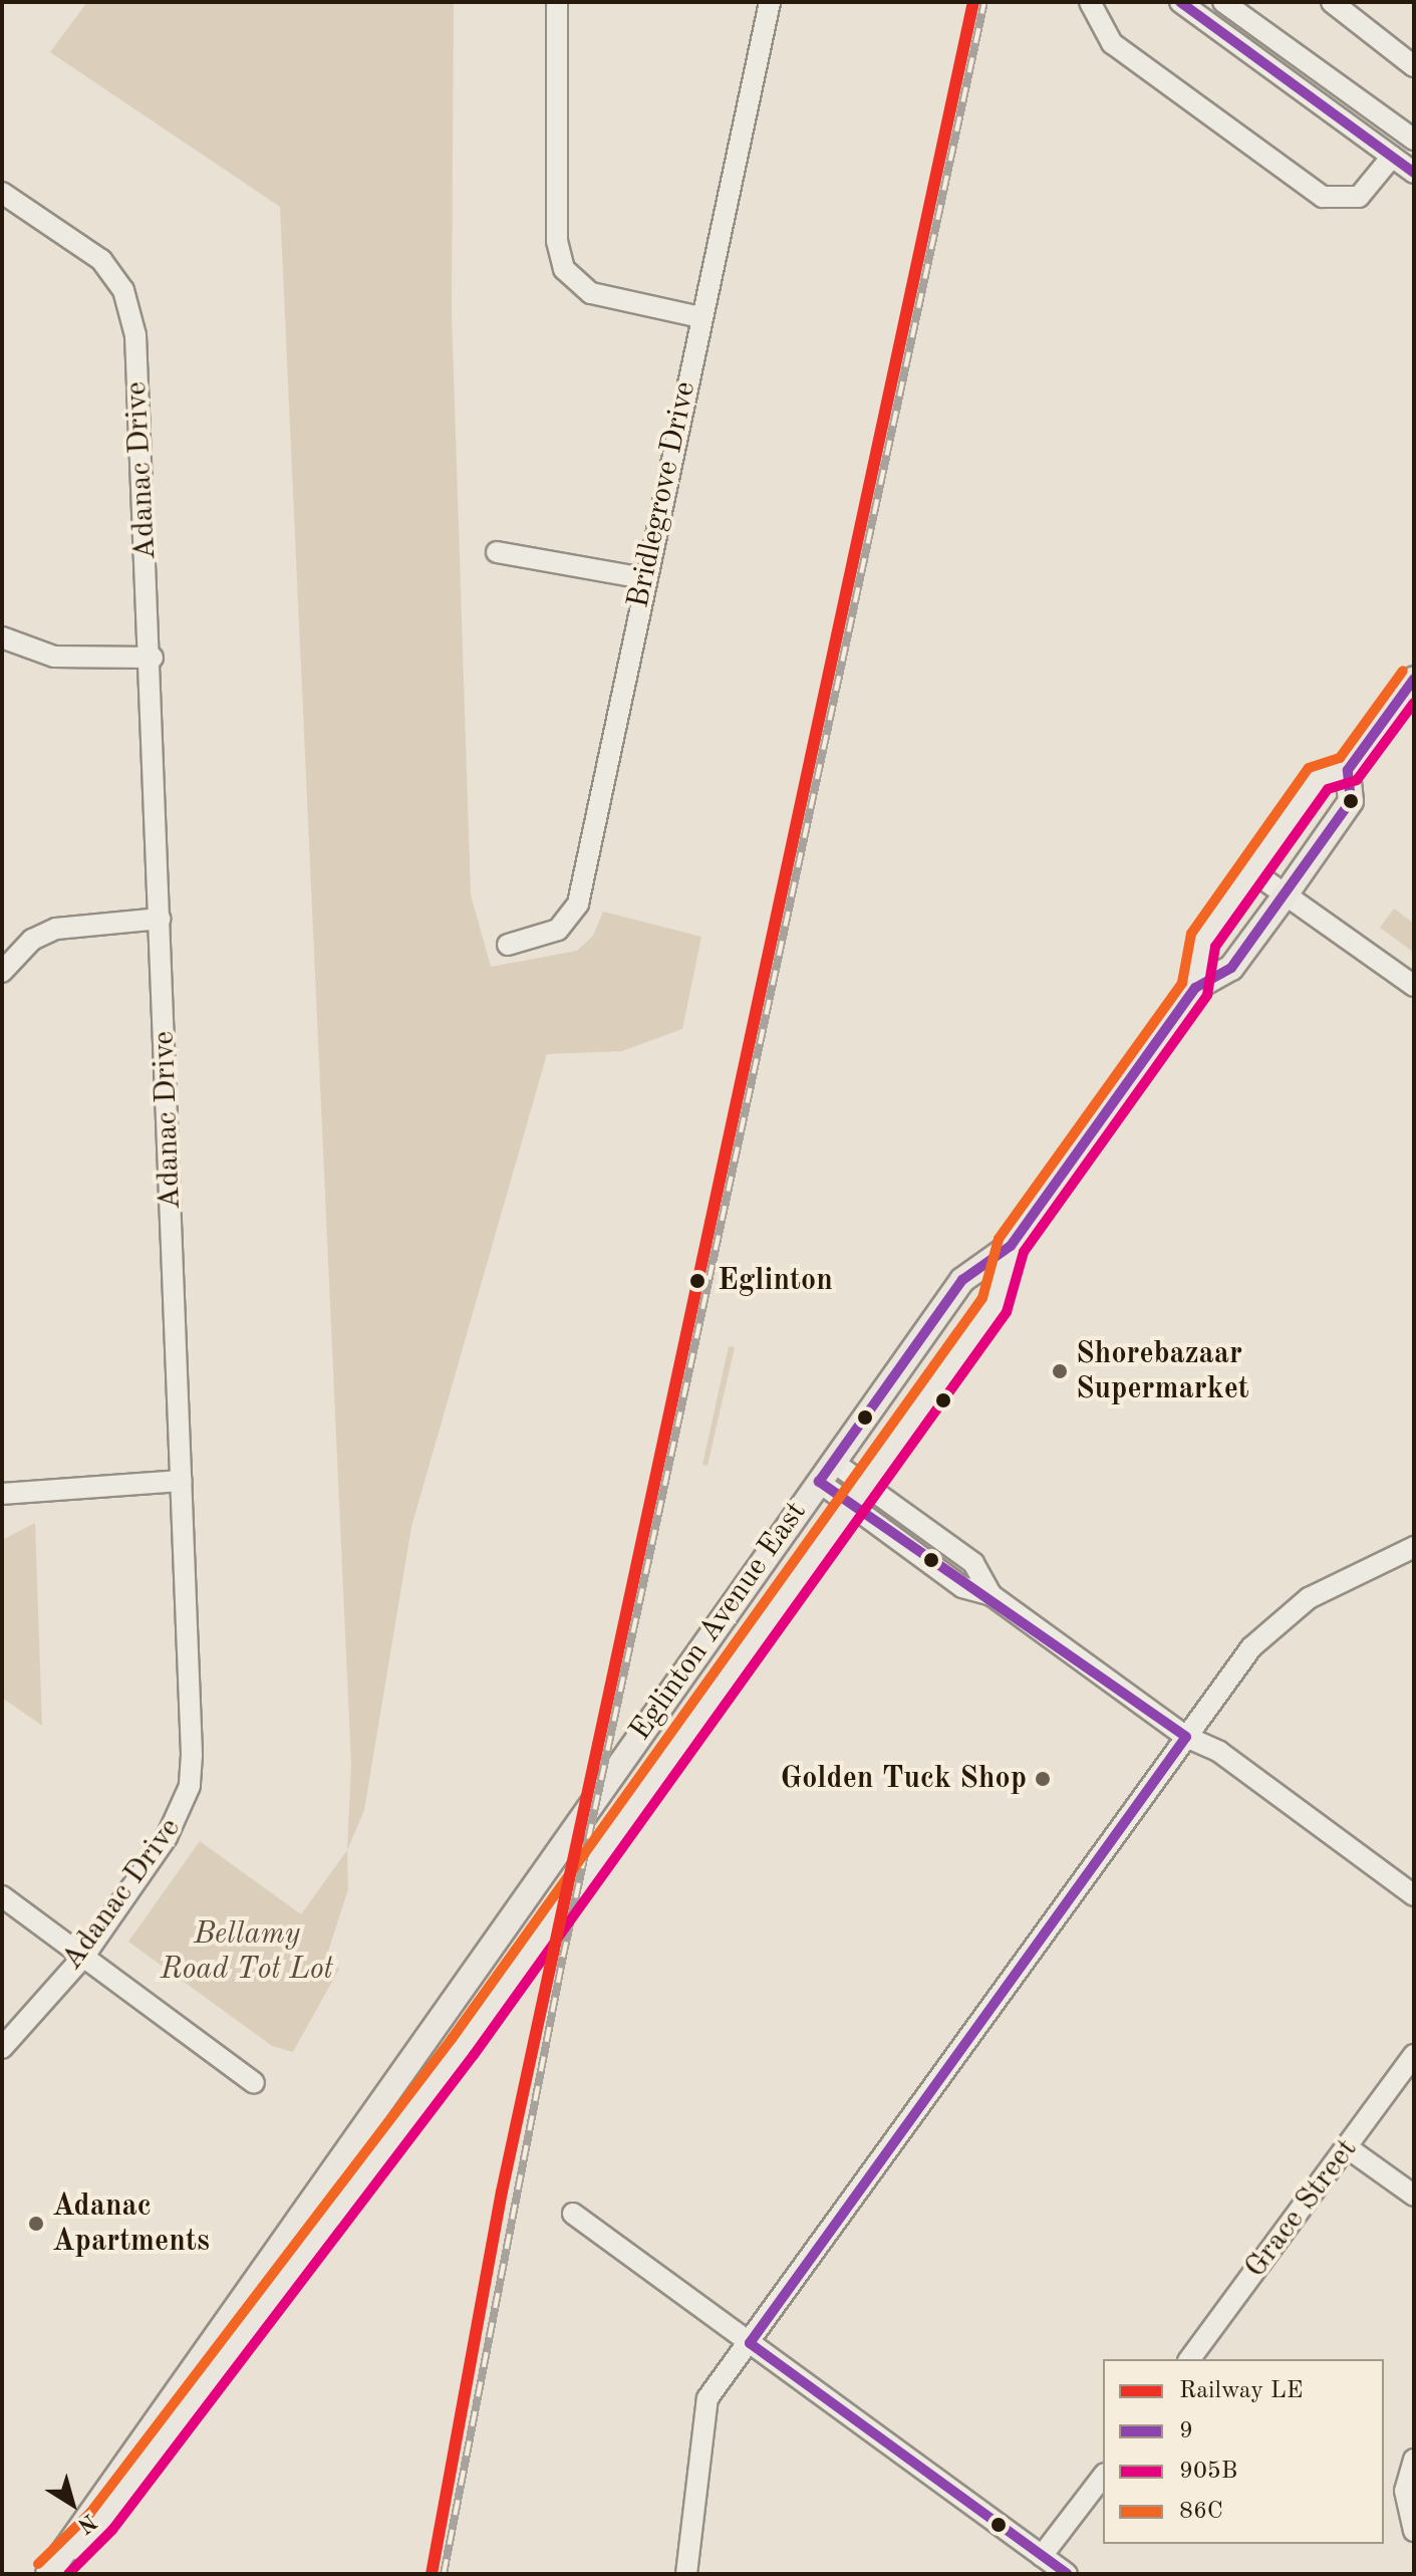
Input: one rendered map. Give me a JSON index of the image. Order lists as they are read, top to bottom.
{
  "streets": {
    "main road": ["Eglinton Avenue East"],
    "street": ["Adanac Drive", "Bridlegrove Drive", "Grace Street"]
  },
  "parks": ["Bellamy Road Tot Lot"],
  "places": [
    "Eglinton",
    "Shorebazaar Supermarket",
    "Golden Tuck Shop",
    "Adanac Apartments"
  ],
  "lines": [
    "rail line LE",
    "transit line 9",
    "transit line 86C",
    "transit line 905B"
  ],
  "legend": [
    "Railway LE",
    "9",
    "905B",
    "86C"
  ],
  "north": "bottom right"
}
